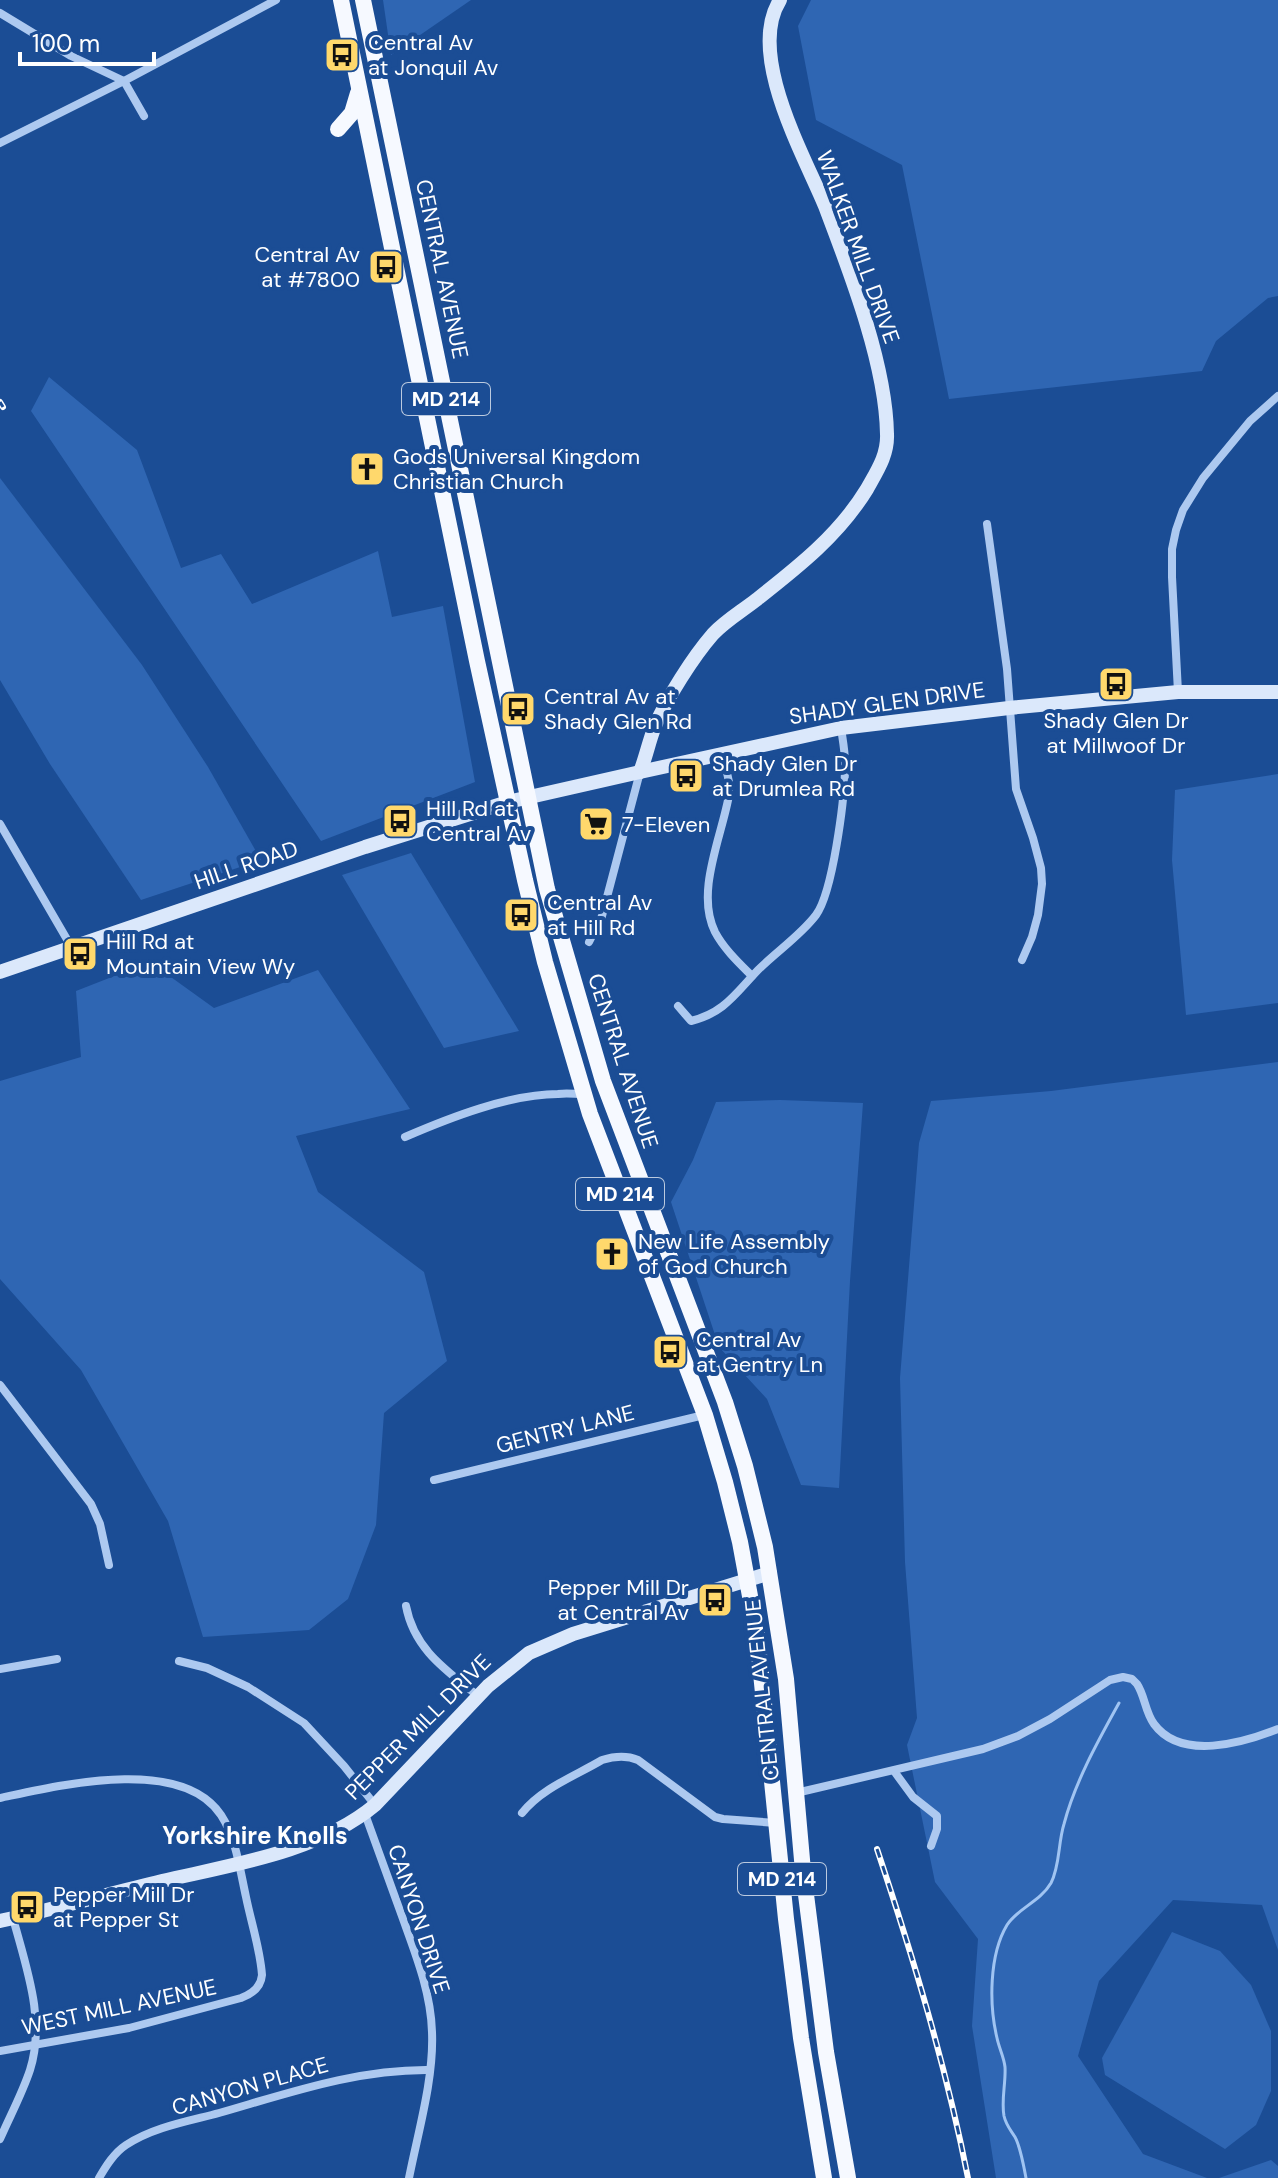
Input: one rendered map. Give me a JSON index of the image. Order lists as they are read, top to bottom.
{
  "streets": {
    "main road": ["CENTRAL AVENUE", "MD 214"],
    "street": [
      "WALKER MILL DRIVE",
      "SHADY GLEN DRIVE",
      "HILL ROAD",
      "GENTRY LANE",
      "PEPPER MILL DRIVE",
      "CANYON DRIVE",
      "WEST MILL AVENUE",
      "CANYON PLACE"
    ]
  },
  "crossings": [
    ["WALKER MILL DRIVE", "SHADY GLEN DRIVE"],
    ["CENTRAL AVENUE", "SHADY GLEN DRIVE"],
    ["CENTRAL AVENUE", "HILL ROAD"],
    ["CENTRAL AVENUE", "GENTRY LANE"],
    ["CENTRAL AVENUE", "PEPPER MILL DRIVE"],
    ["SHADY GLEN DRIVE", "HILL ROAD"],
    ["PEPPER MILL DRIVE", "CANYON DRIVE"],
    ["PEPPER MILL DRIVE", "WEST MILL AVENUE"],
    ["CANYON DRIVE", "CANYON PLACE"]
  ],
  "districts": ["Yorkshire Knolls"],
  "places": {
    "bus stop": [
      "Central Av at Jonquil Av",
      "Central Av at #7800",
      "Shady Glen Dr at Millwoof Dr",
      "Central Av at Shady Glen Rd",
      "Shady Glen Dr at Drumlea Rd",
      "Hill Rd at Central Av",
      "Central Av at Hill Rd",
      "Hill Rd at Mountain View Wy",
      "Central Av at Gentry Ln",
      "Pepper Mill Dr at Central Av",
      "Pepper Mill Dr at Pepper St"
    ],
    "church": ["Gods Universal Kingdom Christian Church", "New Life Assembly of God Church"],
    "supermarket": ["7-Eleven"]
  },
  "scale_bar": "100 m"
}
